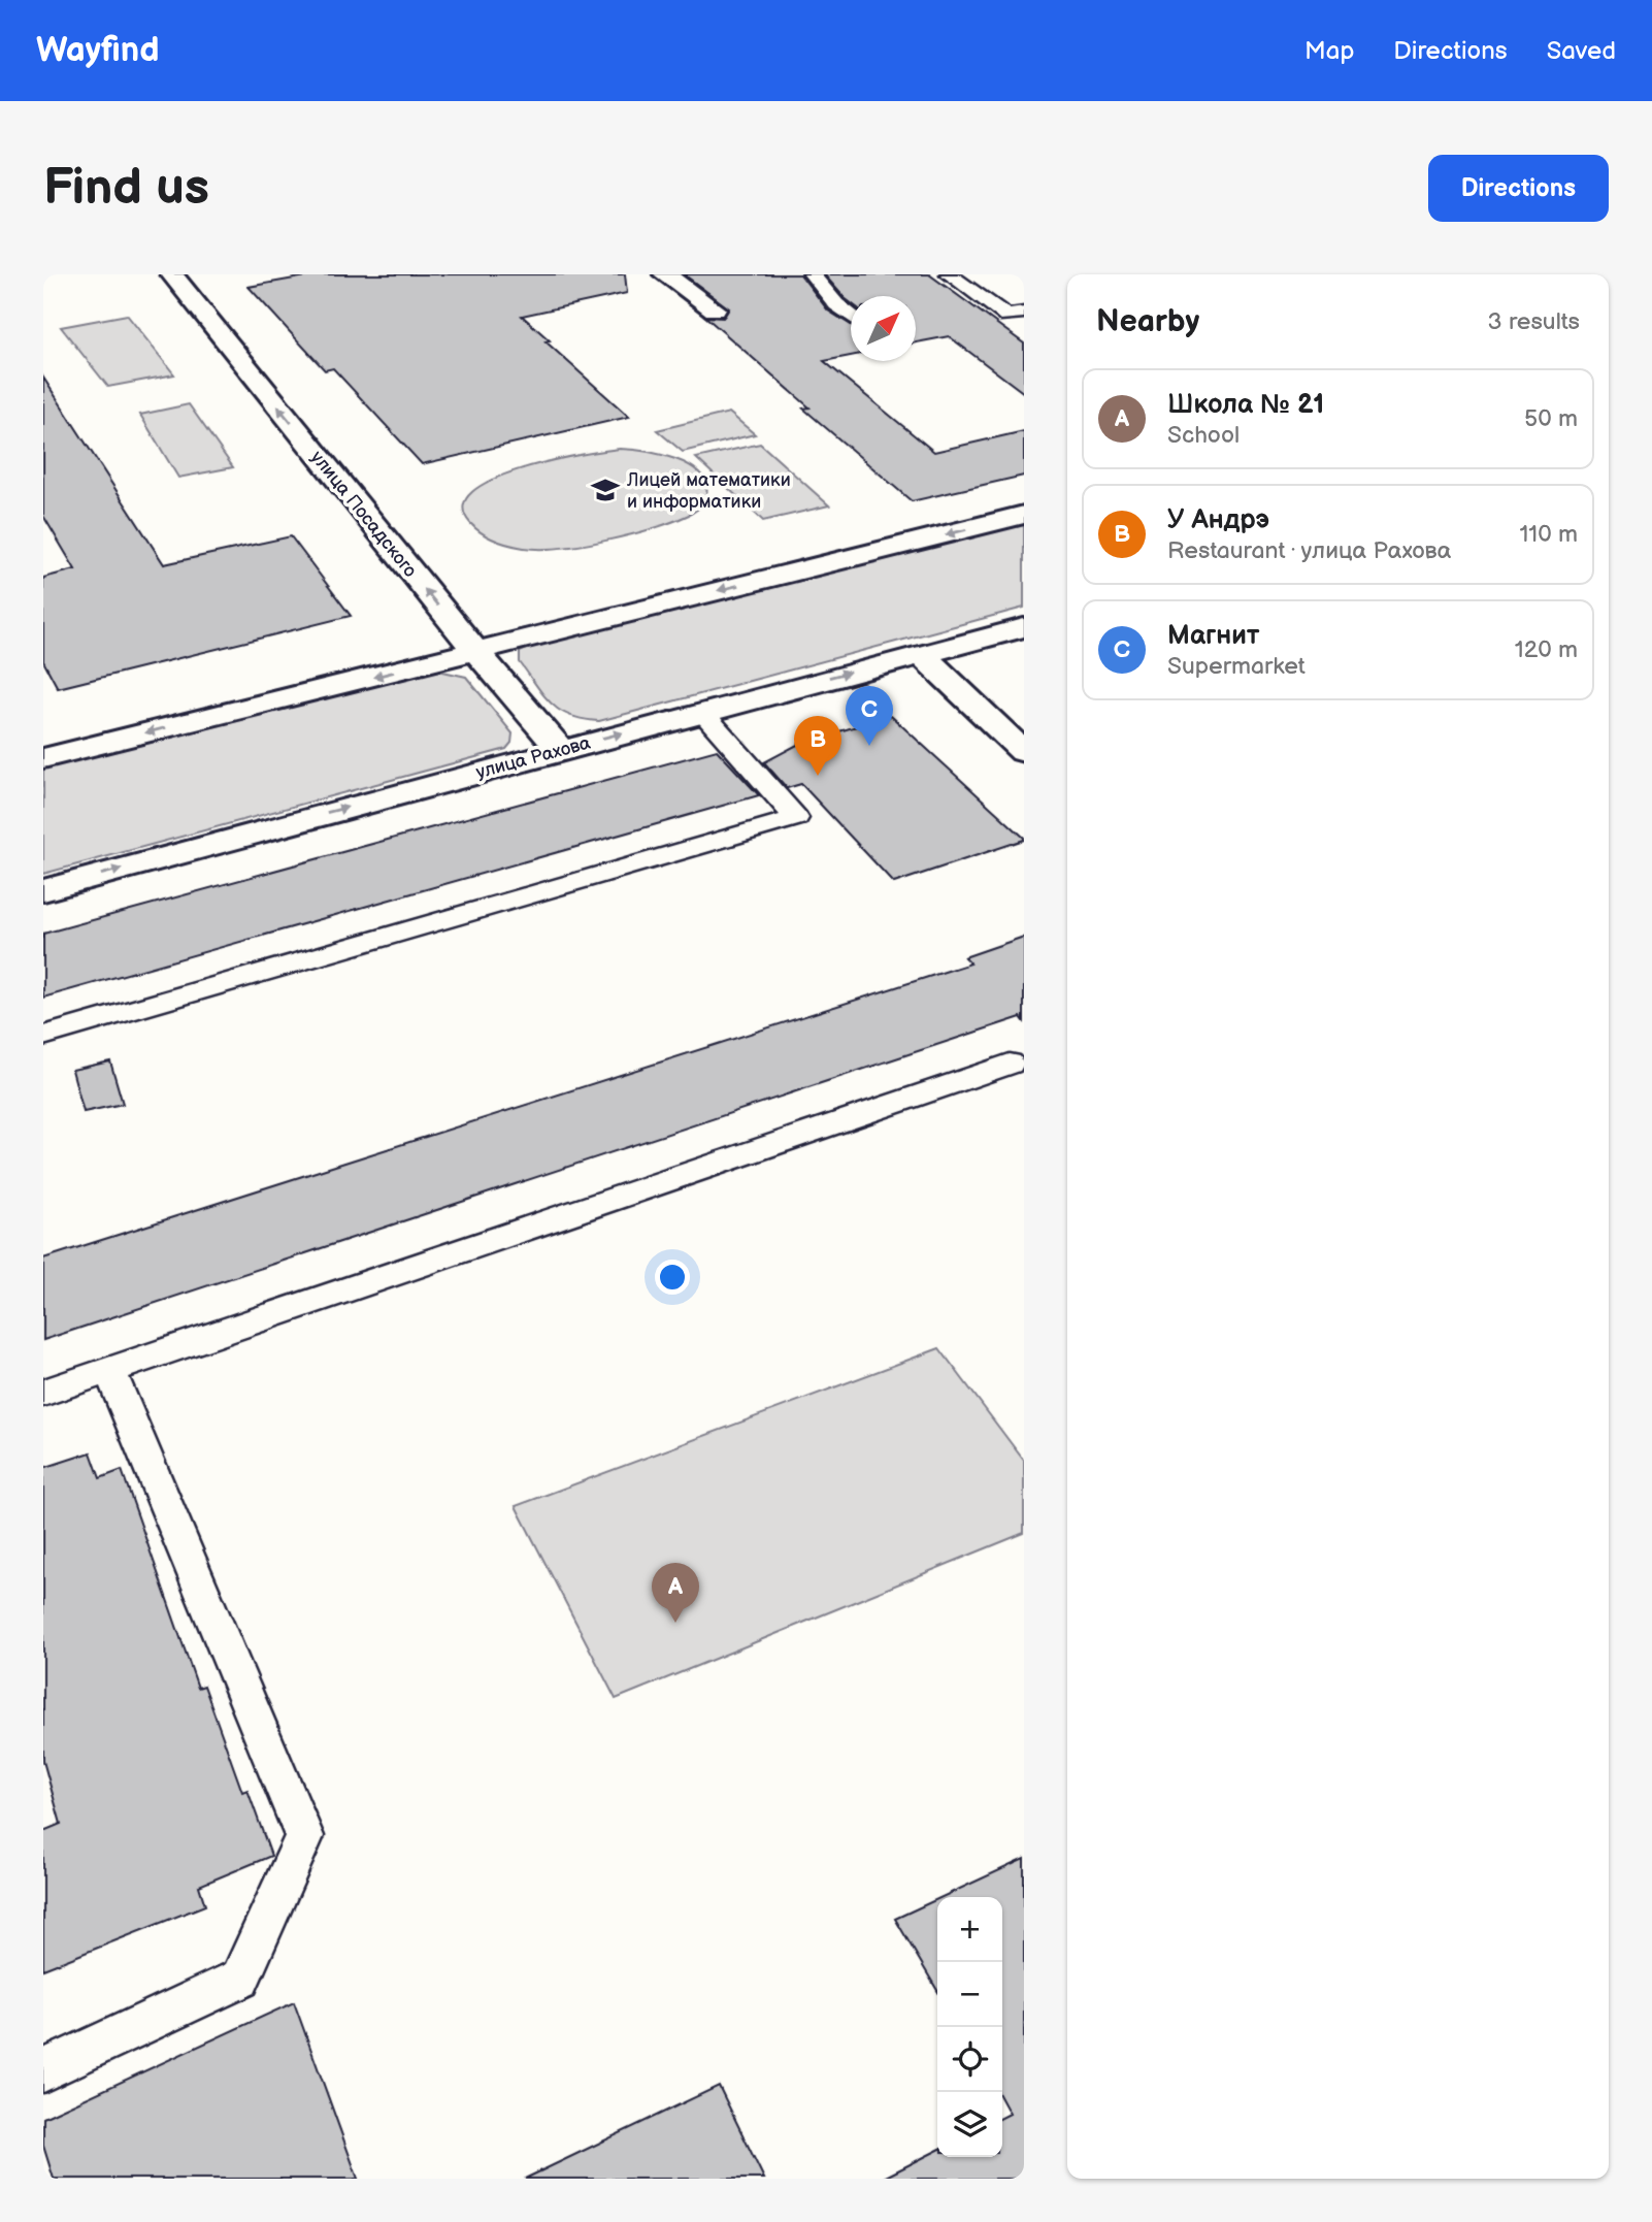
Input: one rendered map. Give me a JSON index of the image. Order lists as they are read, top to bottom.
{
  "streets": {
    "street": ["улица Посадского", "улица Рахова"]
  },
  "crossings": [
    ["улица Посадского", "улица Рахова"]
  ],
  "one_way": ["улица Посадского"],
  "places": {
    "school or university": ["Лицей математики и информатики"]
  },
  "north": "top right",
  "page": {
    "header": "Wayfind",
    "nav": ["Map", "Directions", "Saved"],
    "buttons": "Directions",
    "title": "Find us",
    "heading": ["Nearby", "3 results"],
    "list": [
      {
        "mark": "A",
        "name": "Школа № 21",
        "note": "School",
        "value": "50 m"
      },
      {
        "mark": "B",
        "name": "У Андрэ",
        "note": "Restaurant · улица Рахова",
        "value": "110 m"
      },
      {
        "mark": "C",
        "name": "Магнит",
        "note": "Supermarket",
        "value": "120 m"
      }
    ],
    "pins": ["C", "B", "A"],
    "map_buttons": ["+", "−"]
  }
}
